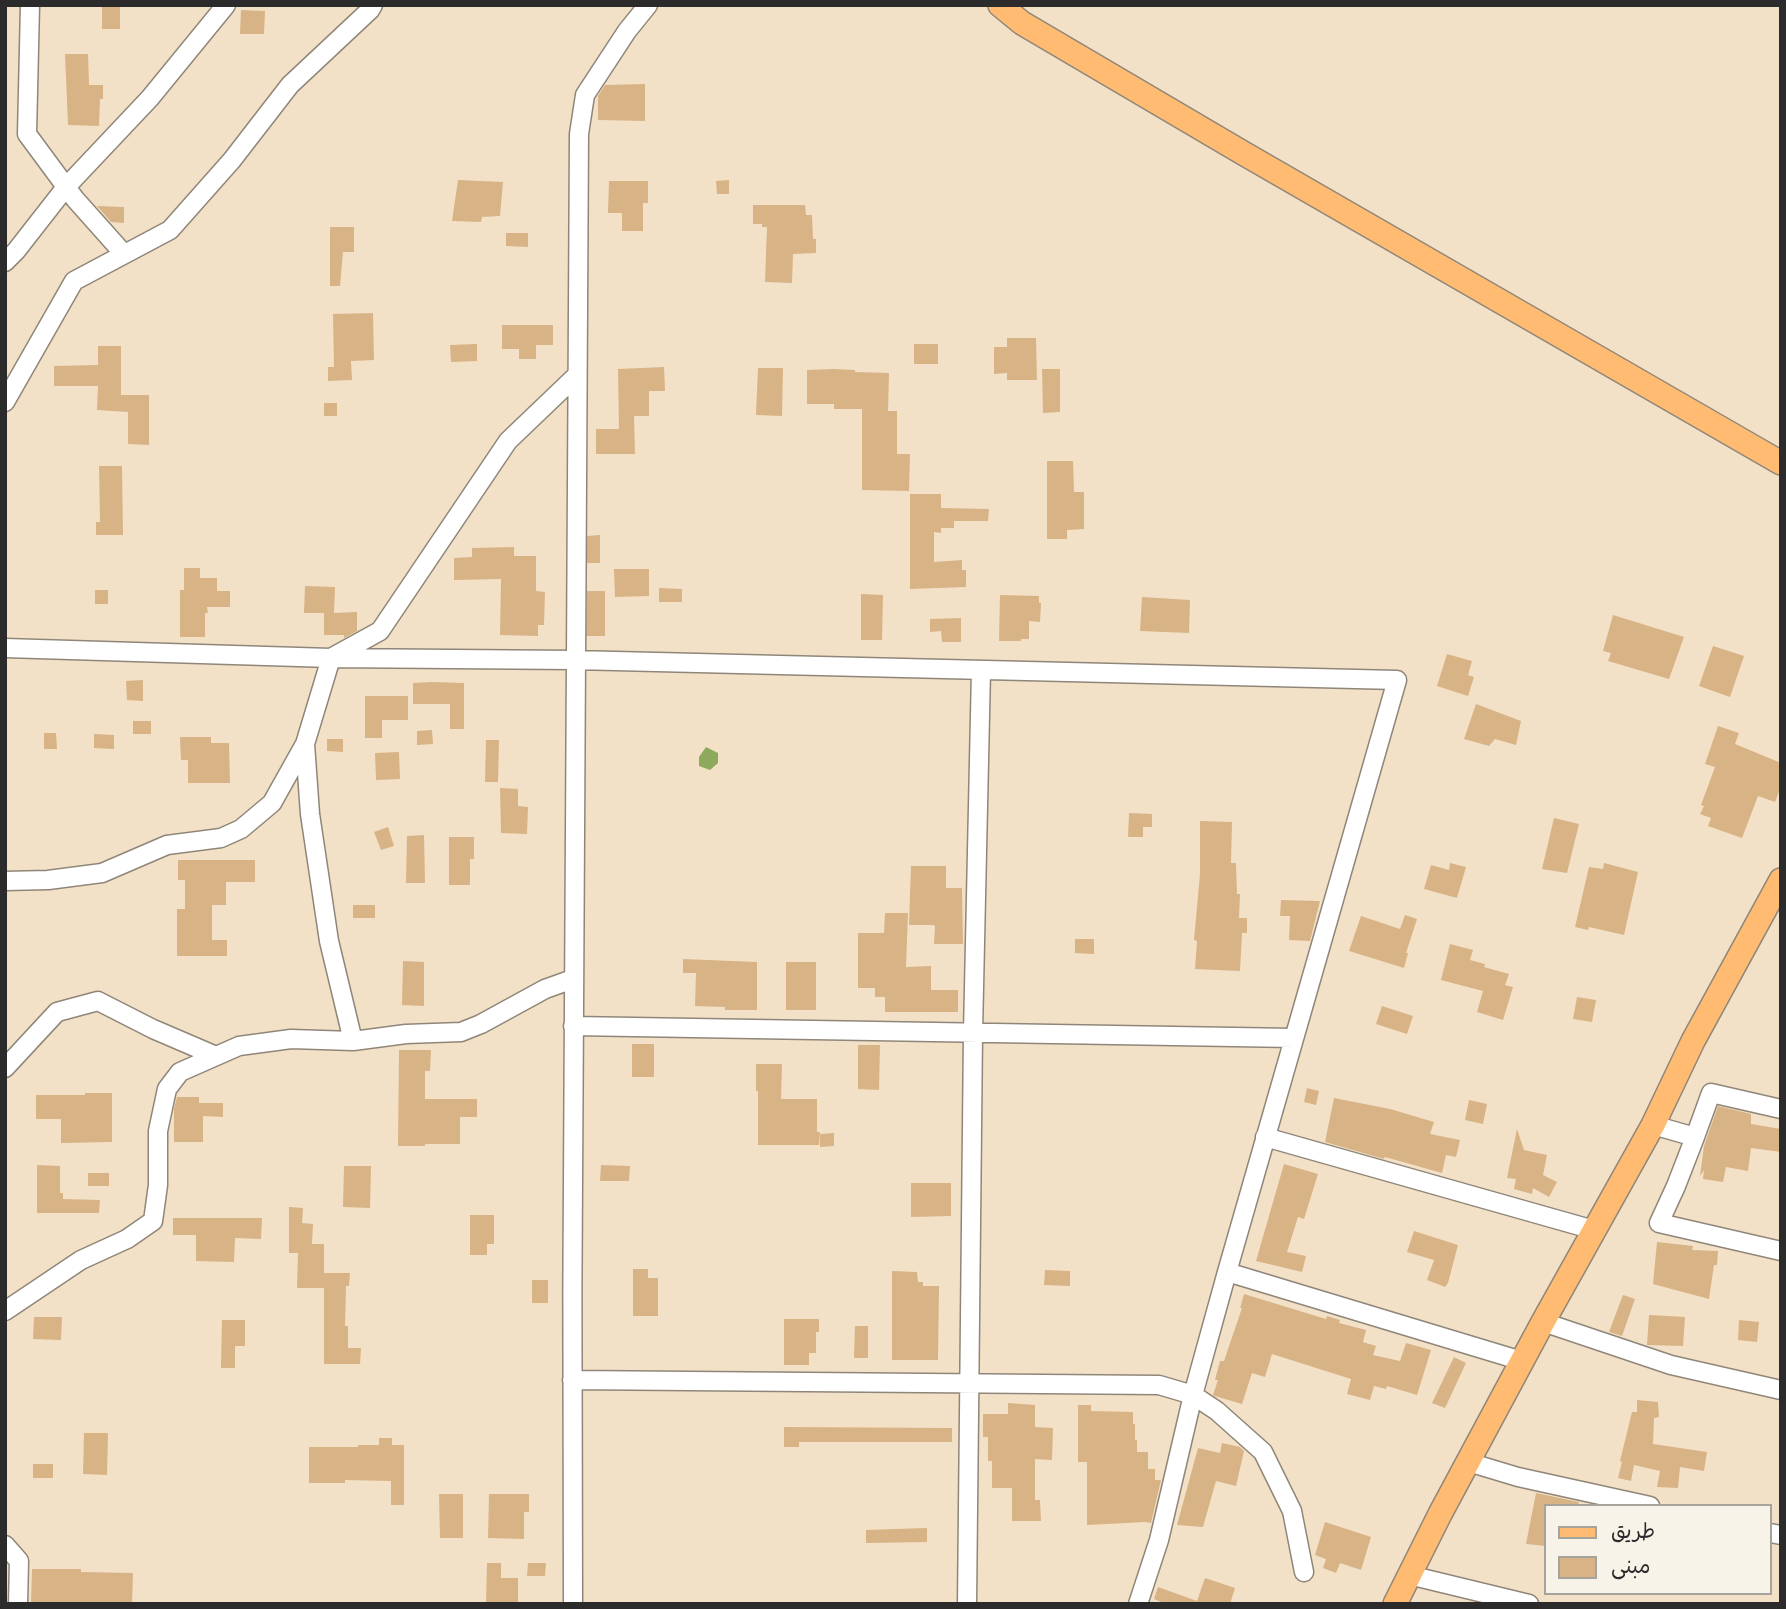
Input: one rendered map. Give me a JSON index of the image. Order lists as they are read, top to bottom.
{
  "legend": ["طريق", "مبنى"]
}
